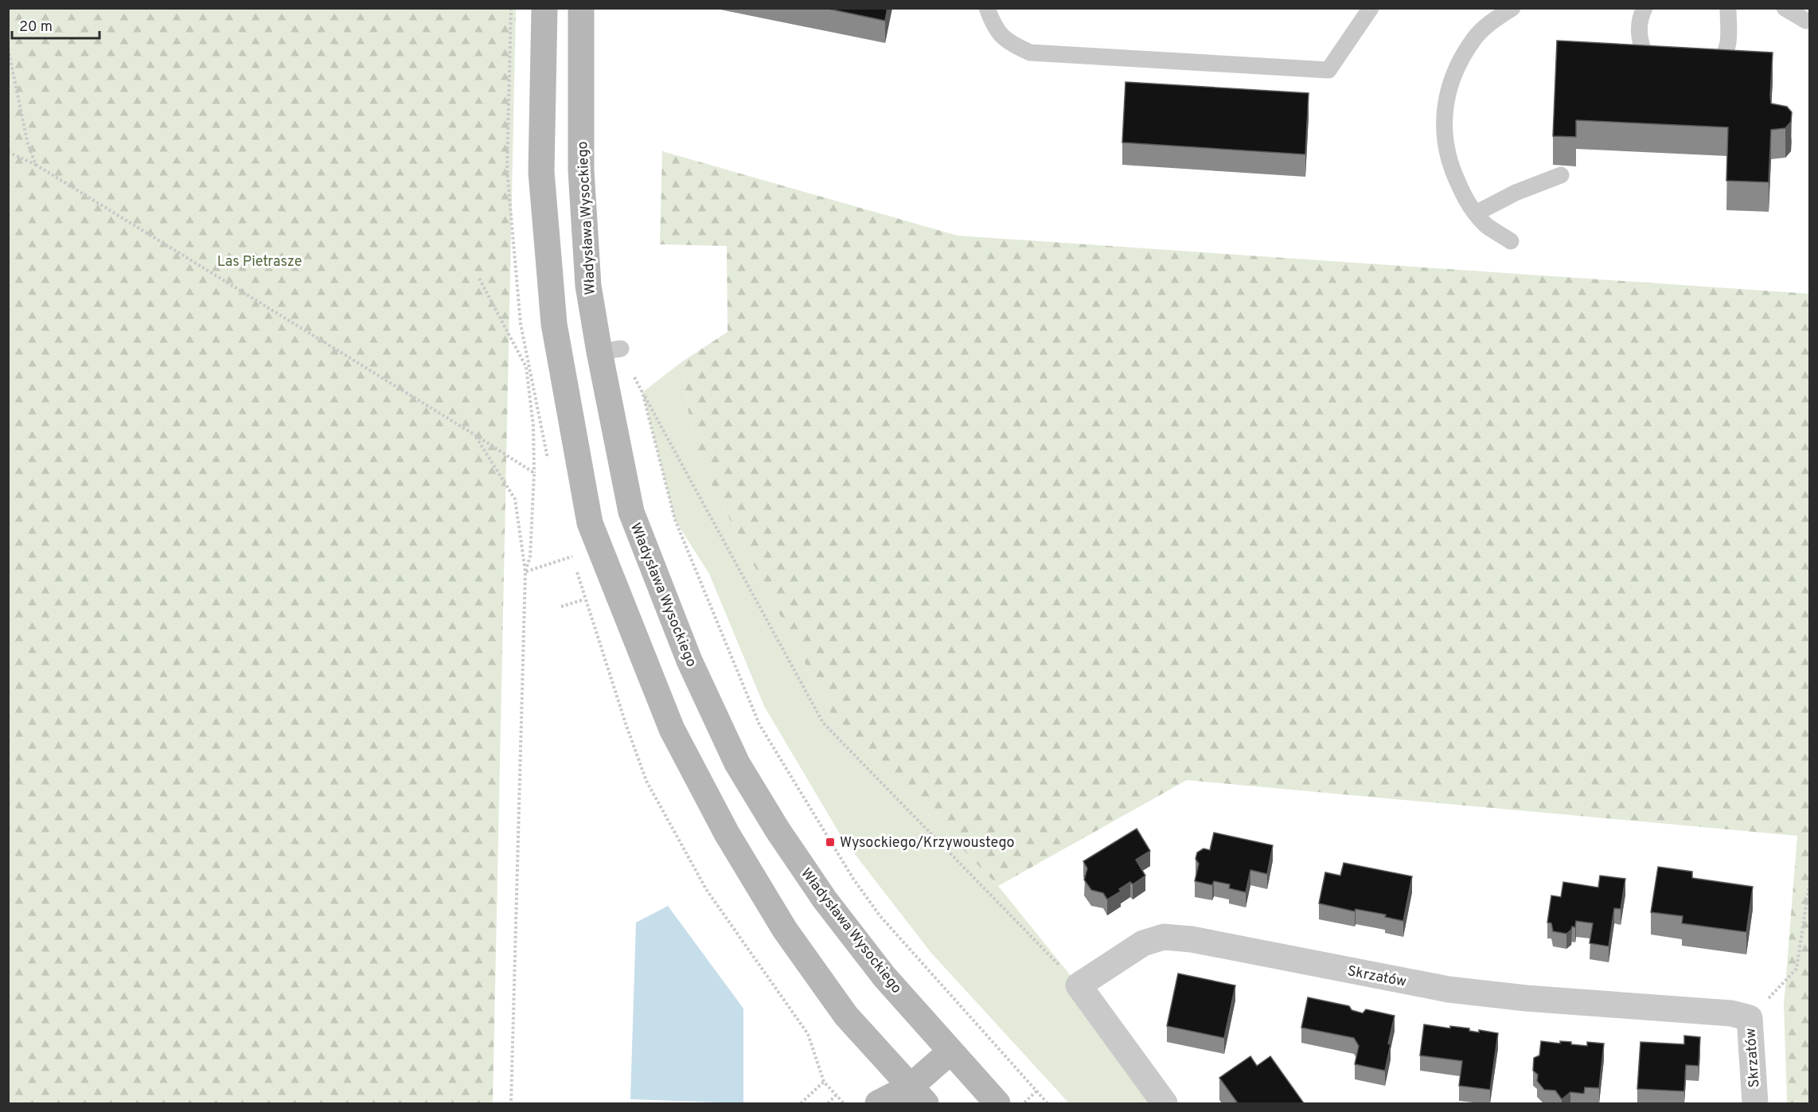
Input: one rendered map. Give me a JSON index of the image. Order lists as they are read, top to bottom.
{
  "streets": {
    "main road": ["Władysława Wysockiego"],
    "street": ["Skrzatów"]
  },
  "parks": ["Las Pietrasze"],
  "places": {
    "transit": ["Wysockiego/Krzywoustego"]
  },
  "scale_bar": "20 m"
}
